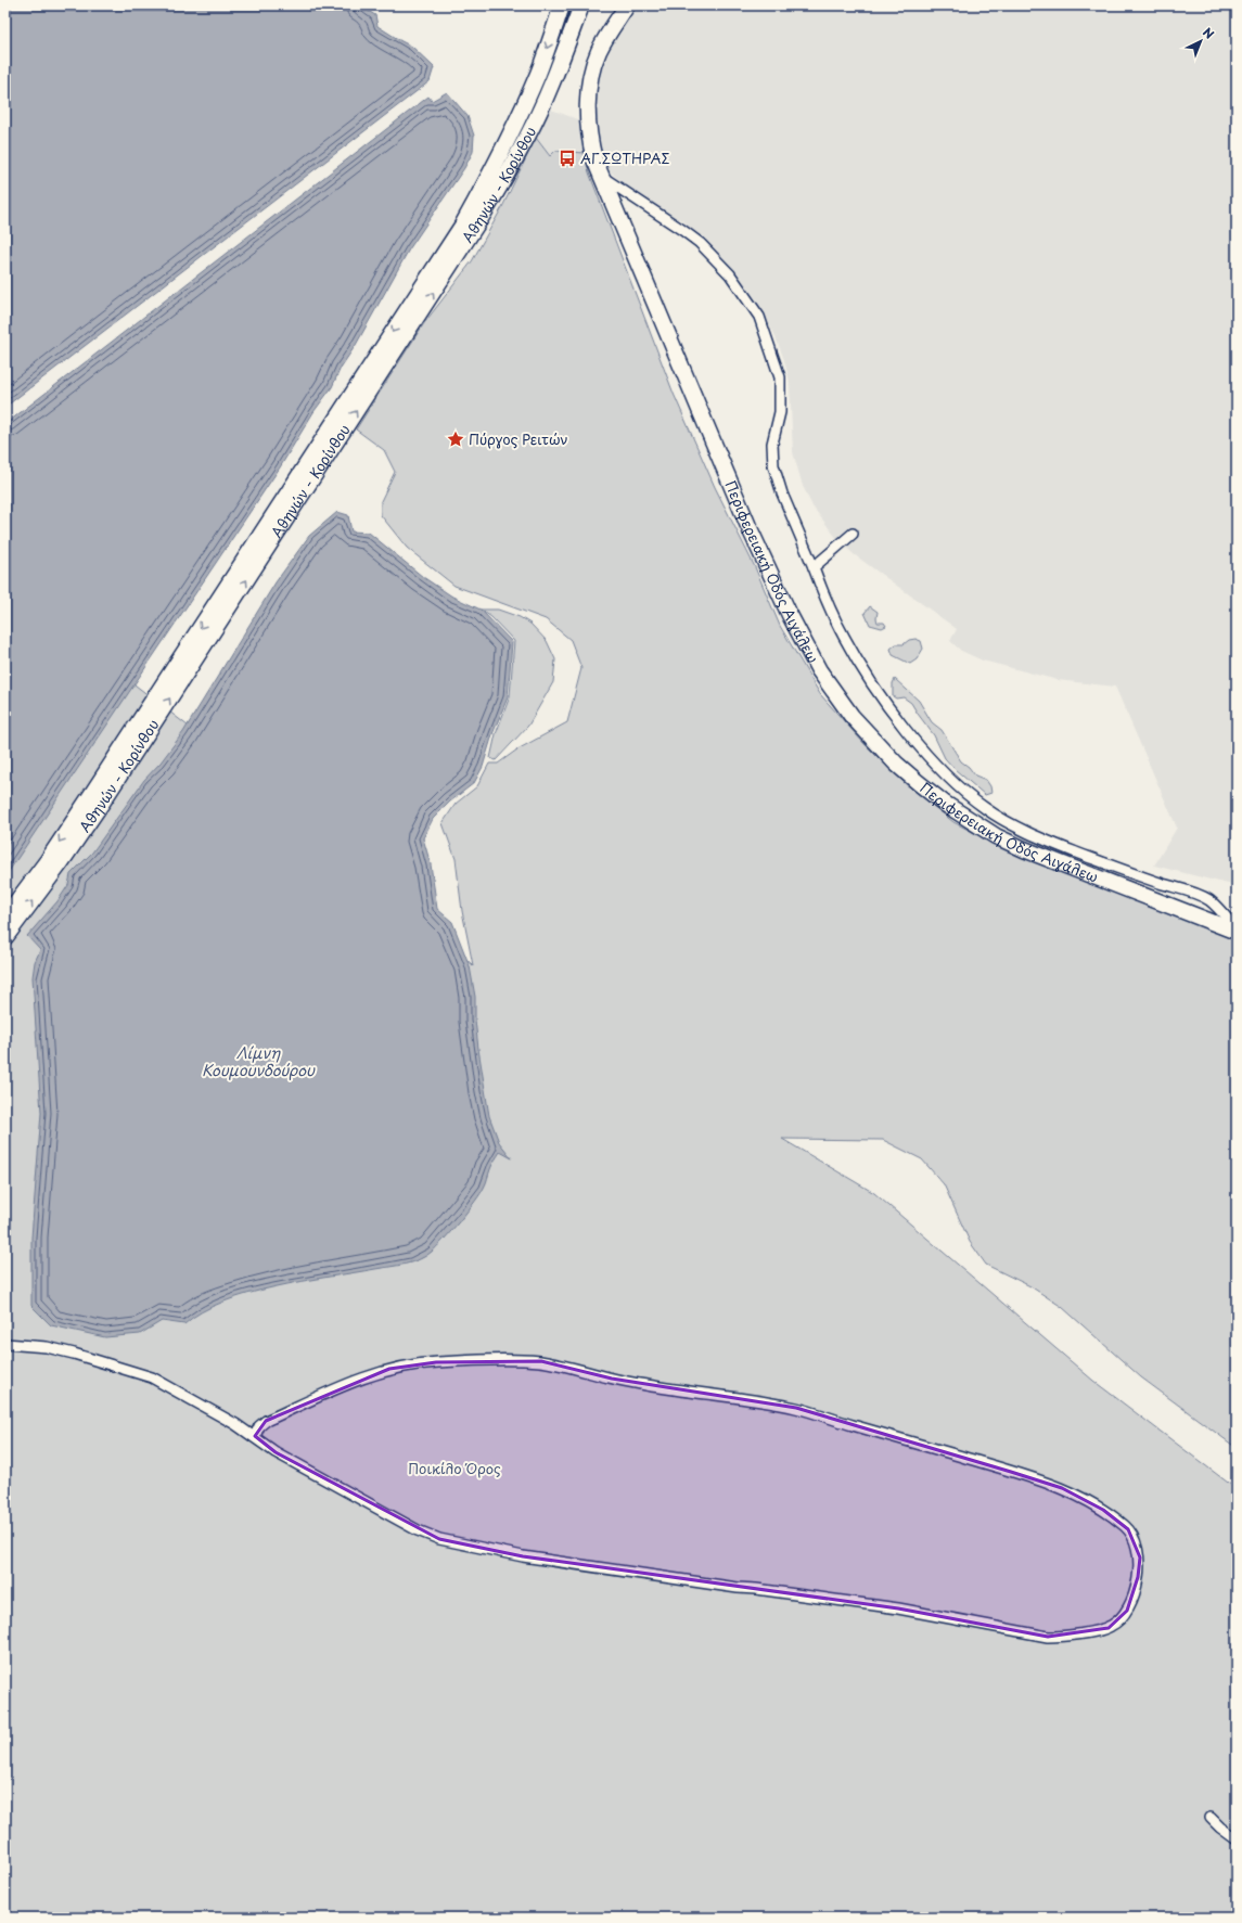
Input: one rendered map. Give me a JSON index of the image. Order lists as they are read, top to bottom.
{
  "streets": {
    "highway": ["Αθηνών - Κορίνθου", "Περιφερειακή Οδός Αιγάλεω"]
  },
  "water": ["Λίμνη Κουμουνδούρου"],
  "parks": ["Ποικίλο Όρος"],
  "places": {
    "bus stop": ["ΑΓ.ΣΩΤΗΡΑΣ"],
    "place": ["Πύργος Ρειτών"]
  },
  "north": "top right"
}
